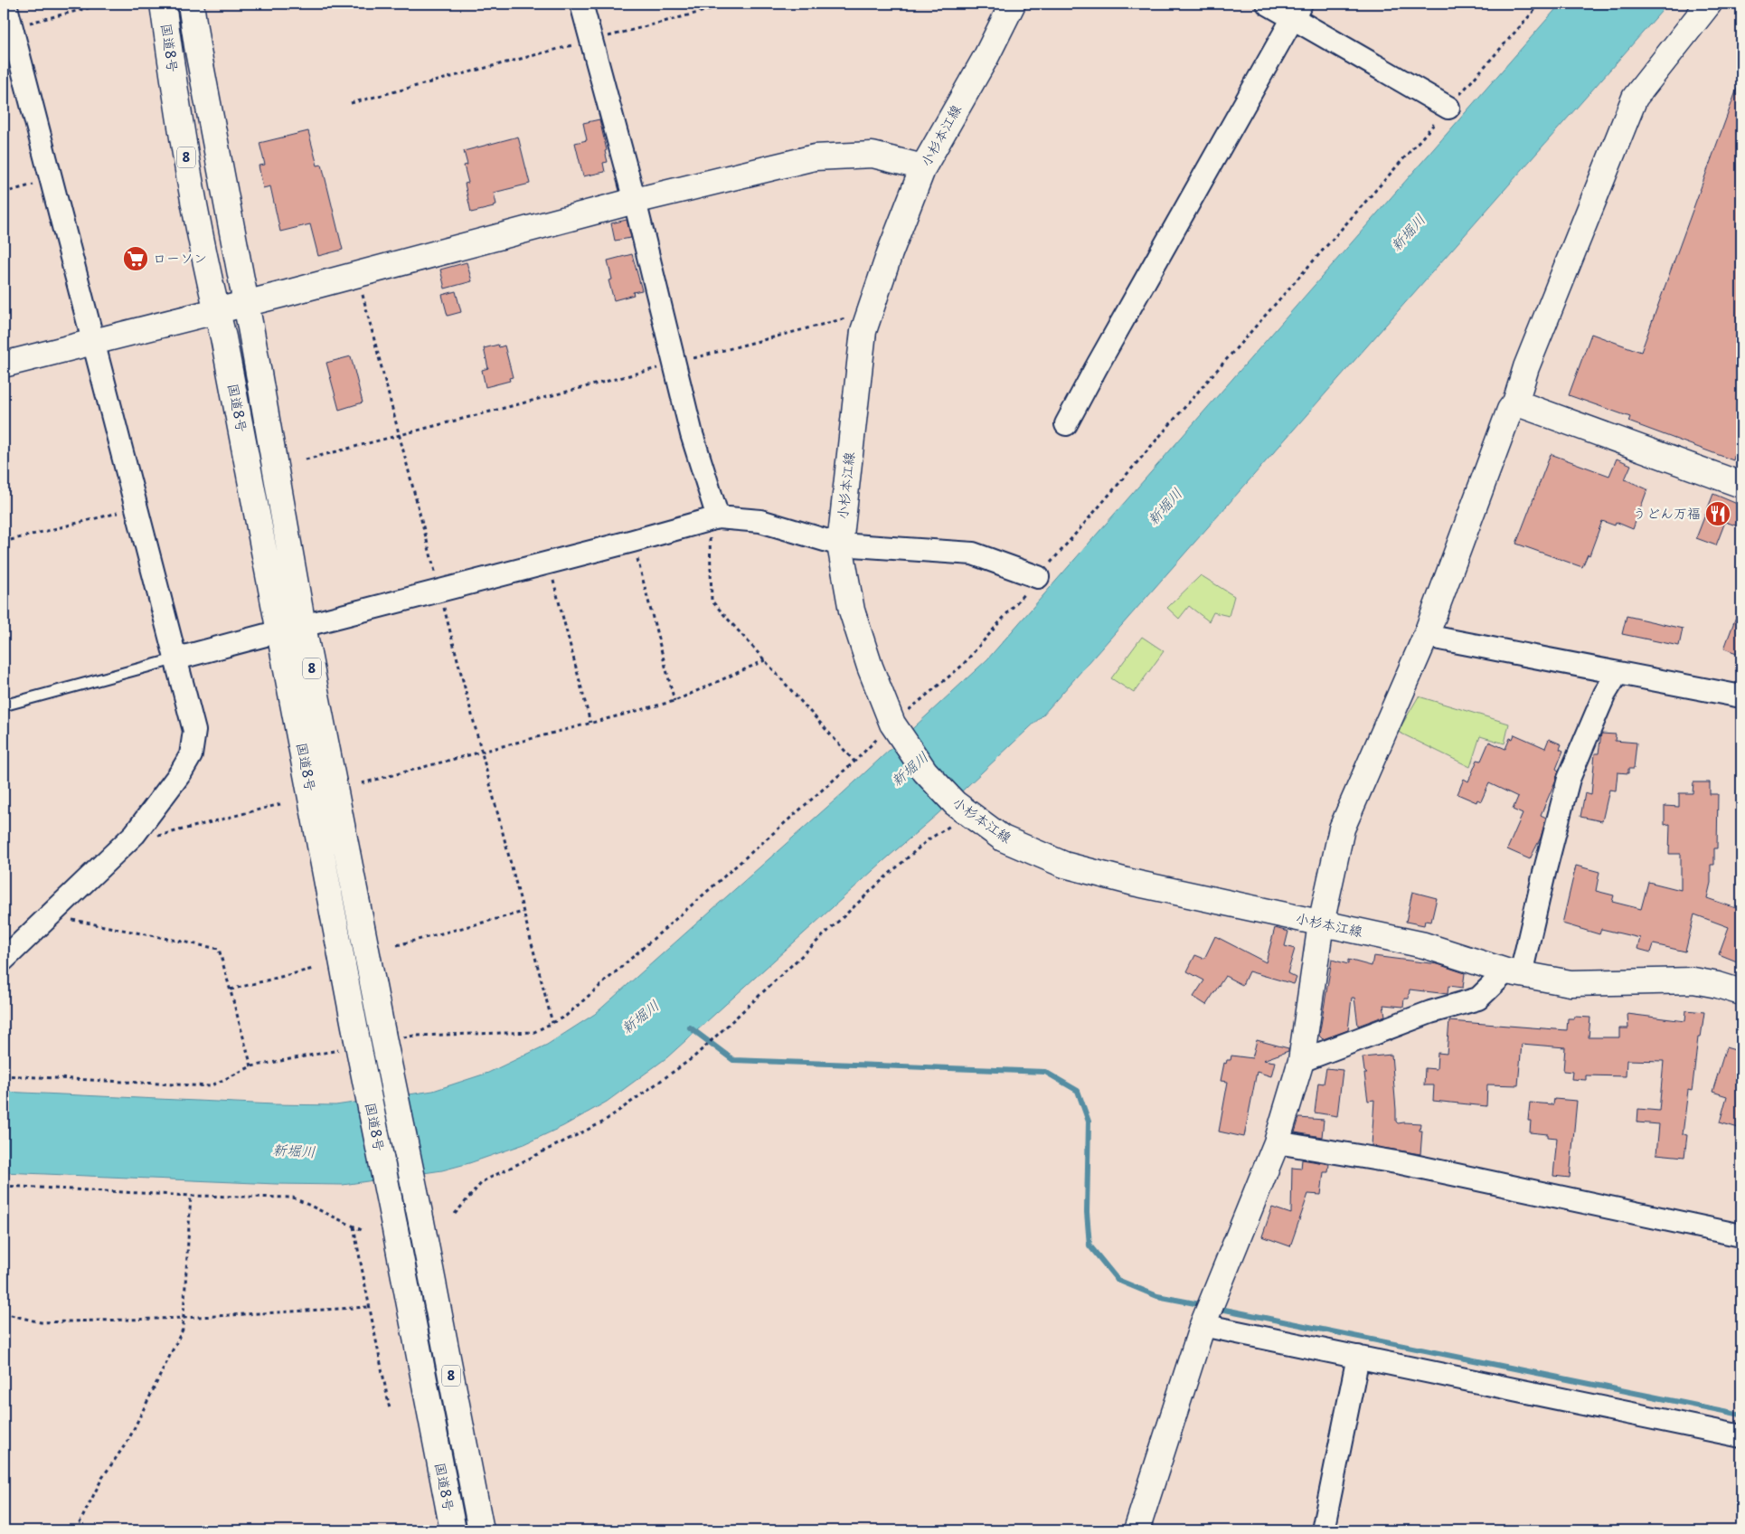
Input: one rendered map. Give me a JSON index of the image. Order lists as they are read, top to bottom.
{
  "streets": {
    "main road": ["国道8号", "小杉本江線", "8"]
  },
  "water": ["新堀川"],
  "places": {
    "supermarket": ["ローソン"],
    "restaurant": ["うどん万福"]
  }
}
